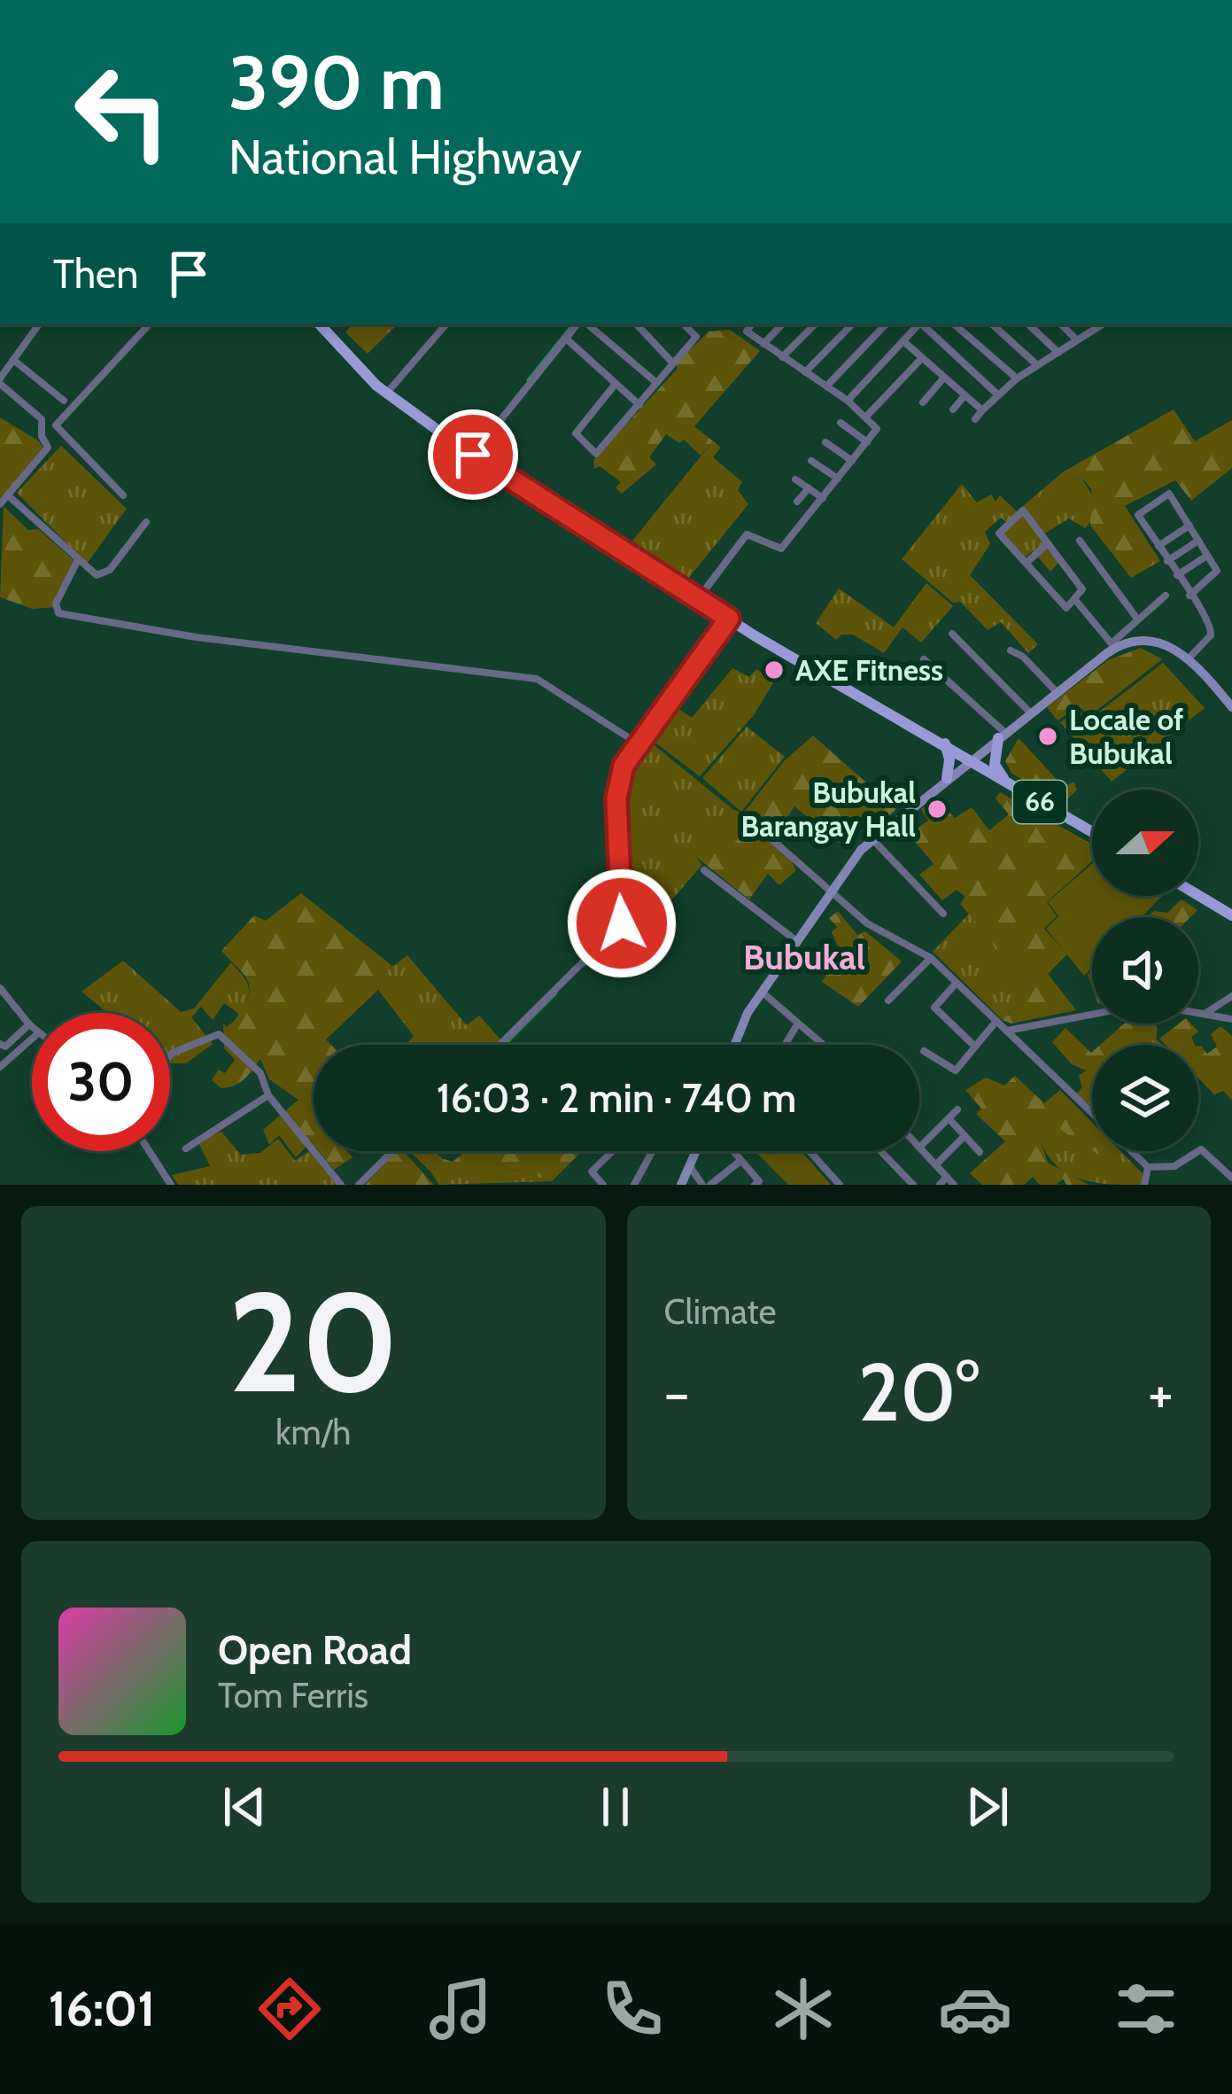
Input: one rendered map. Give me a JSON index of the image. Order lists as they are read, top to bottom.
{
  "streets": {
    "main road": ["66"]
  },
  "districts": ["Bubukal"],
  "places": ["AXE Fitness", "Locale of Bubukal", "Bubukal Barangay Hall"],
  "north": "right",
  "page": {
    "turn": ["390 m", "National Highway"],
    "then": "Then",
    "limit": "30",
    "trip": "16:03 · 2 min · 740 m",
    "tile": [
      ["20", "km/h"],
      "Climate"
    ],
    "heat": ["−", "20°", "+"],
    "song": ["Open Road", "Tom Ferris"],
    "tabs": "16:01"
  }
}
